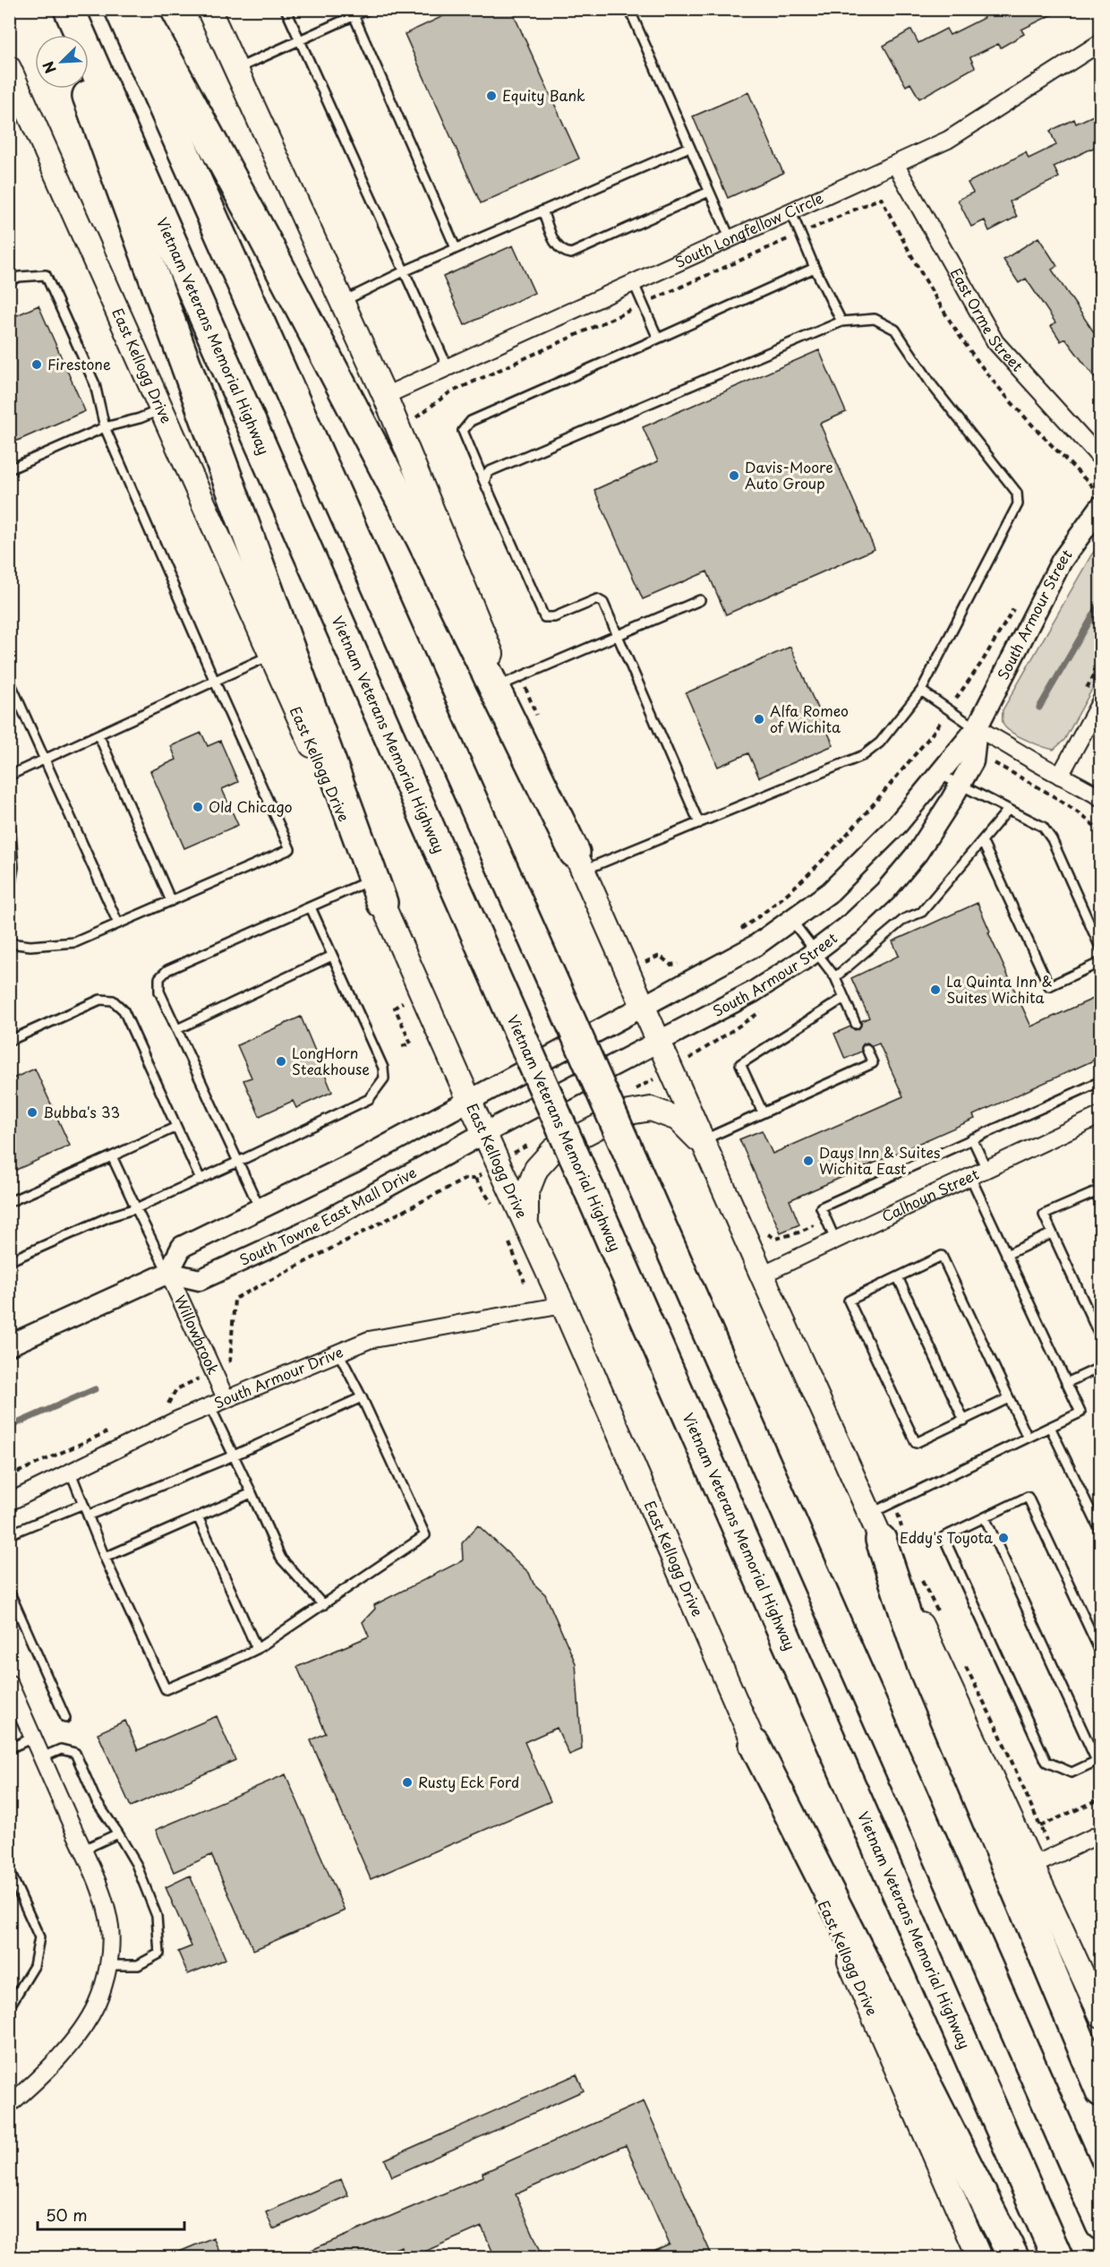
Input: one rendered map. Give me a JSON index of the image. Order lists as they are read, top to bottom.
{
  "streets": {
    "highway": ["Vietnam Veterans Memorial Highway"],
    "main road": ["East Kellogg Drive"],
    "street": [
      "South Longfellow Circle",
      "East Orme Street",
      "South Armour Street",
      "Calhoun Street",
      "South Towne East Mall Drive",
      "Willowbrook",
      "South Armour Drive"
    ]
  },
  "crossings": [
    ["South Longfellow Circle", "East Orme Street"],
    ["East Kellogg Drive", "South Armour Street"],
    ["East Kellogg Drive", "South Towne East Mall Drive"],
    ["East Kellogg Drive", "South Armour Drive"],
    ["South Armour Street", "South Towne East Mall Drive"],
    ["South Towne East Mall Drive", "Willowbrook"],
    ["Willowbrook", "South Armour Drive"]
  ],
  "places": [
    "Equity Bank",
    "Firestone",
    "Davis-Moore Auto Group",
    "Alfa Romeo of Wichita",
    "Old Chicago",
    "La Quinta Inn & Suites Wichita",
    "LongHorn Steakhouse",
    "Bubba's 33",
    "Days Inn & Suites Wichita East",
    "Eddy's Toyota",
    "Rusty Eck Ford"
  ],
  "scale_bar": "50 m",
  "north": "bottom left"
}
